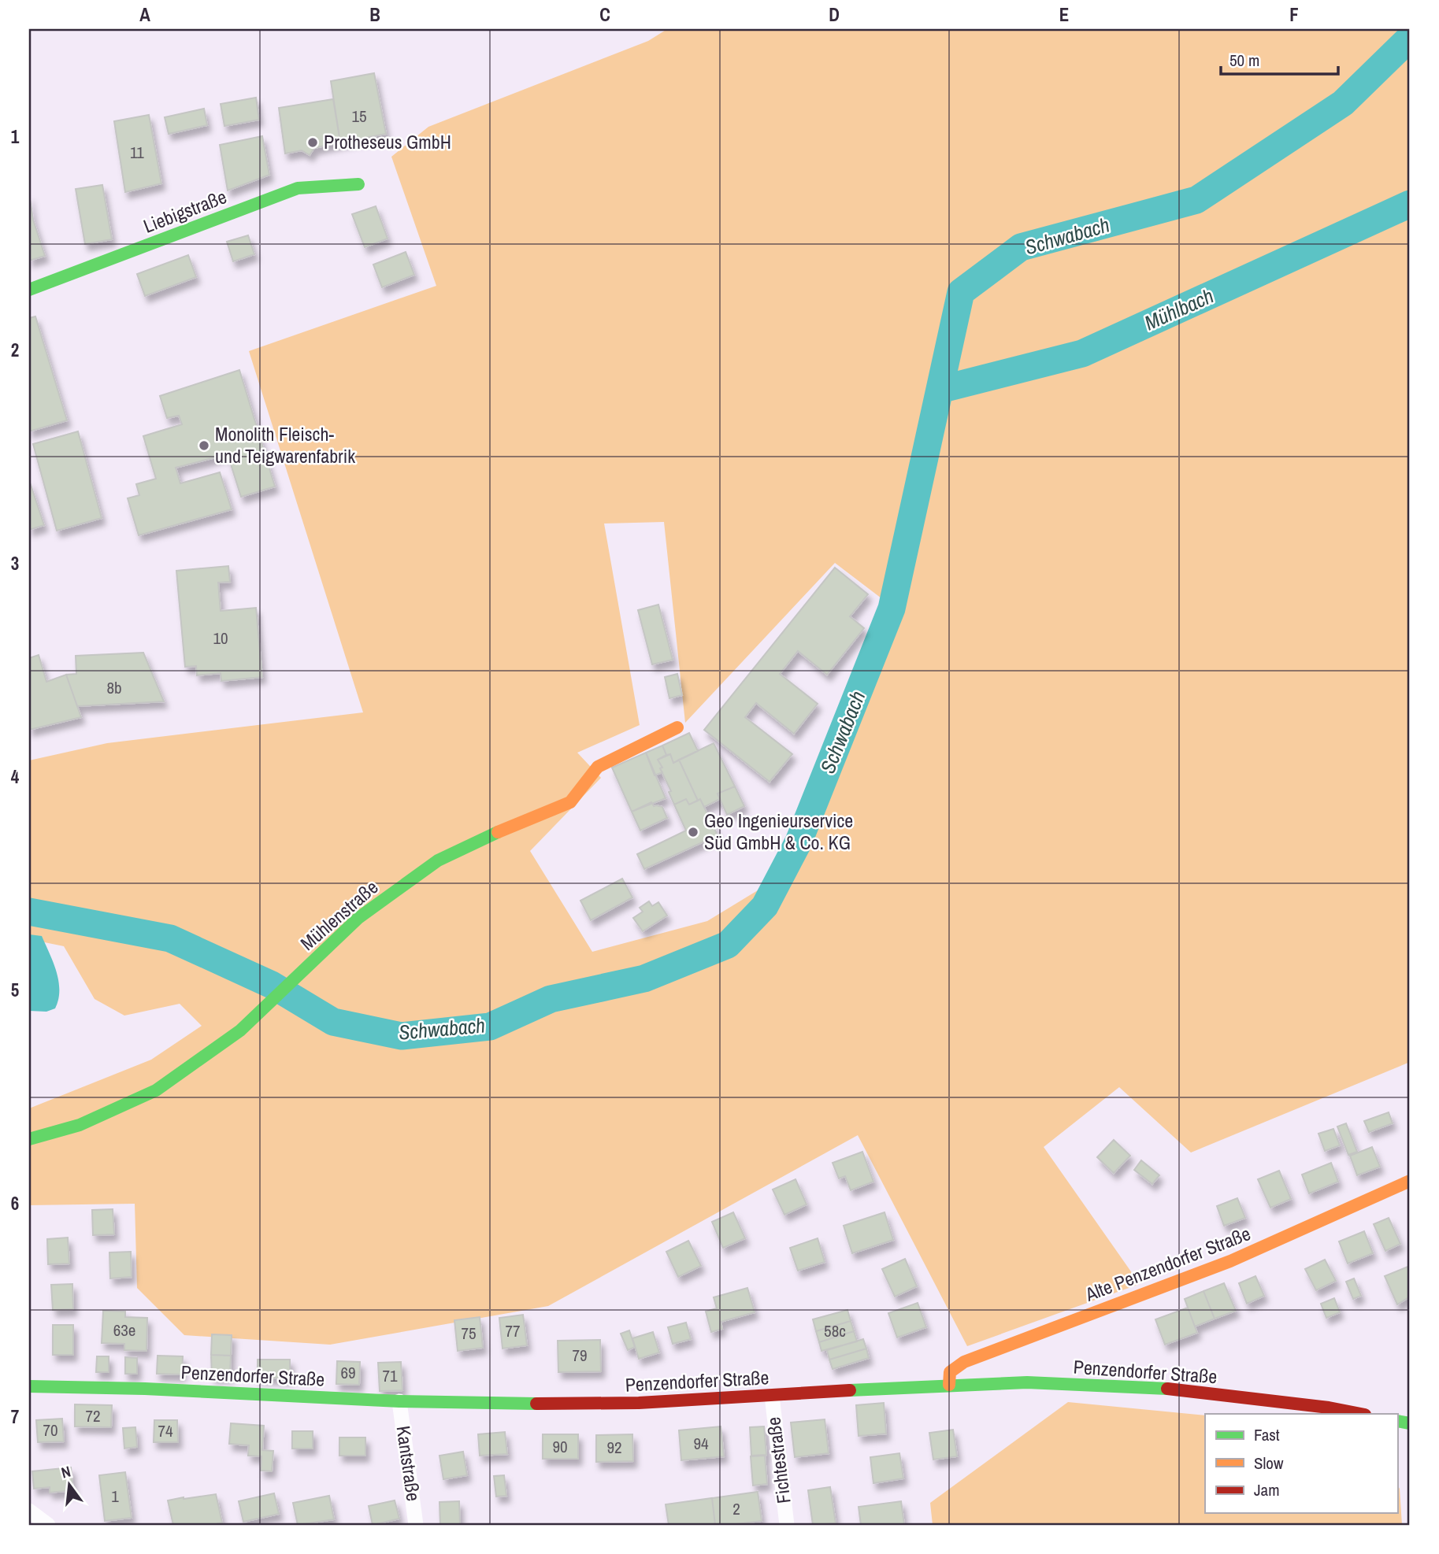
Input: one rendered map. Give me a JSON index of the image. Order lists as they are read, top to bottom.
{
  "streets": {
    "street": [
      "Liebigstraße",
      "Mühlenstraße",
      "Alte Penzendorfer Straße",
      "Penzendorfer Straße",
      "Fichtestraße",
      "Kantstraße"
    ]
  },
  "crossings": [
    ["Alte Penzendorfer Straße", "Penzendorfer Straße"],
    ["Penzendorfer Straße", "Fichtestraße"],
    ["Penzendorfer Straße", "Kantstraße"]
  ],
  "water": ["Schwabach", "Mühlbach"],
  "places": ["Protheseus GmbH", "Monolith Fleisch- und Teigwarenfabrik", "Geo Ingenieurservice Süd GmbH & Co. KG"],
  "house_numbers": [
    "15",
    "11",
    "10",
    "8b",
    "63e",
    "77",
    "58c",
    "75",
    "79",
    "69",
    "71",
    "72",
    "70",
    "74",
    "94",
    "90",
    "92",
    "1",
    "2"
  ],
  "legend": ["Fast", "Slow", "Jam"],
  "scale_bar": "50 m",
  "north": "top",
  "grid": {
    "columns": [
      "A",
      "B",
      "C",
      "D",
      "E",
      "F"
    ],
    "rows": [
      "1",
      "2",
      "3",
      "4",
      "5",
      "6",
      "7"
    ]
  }
}
